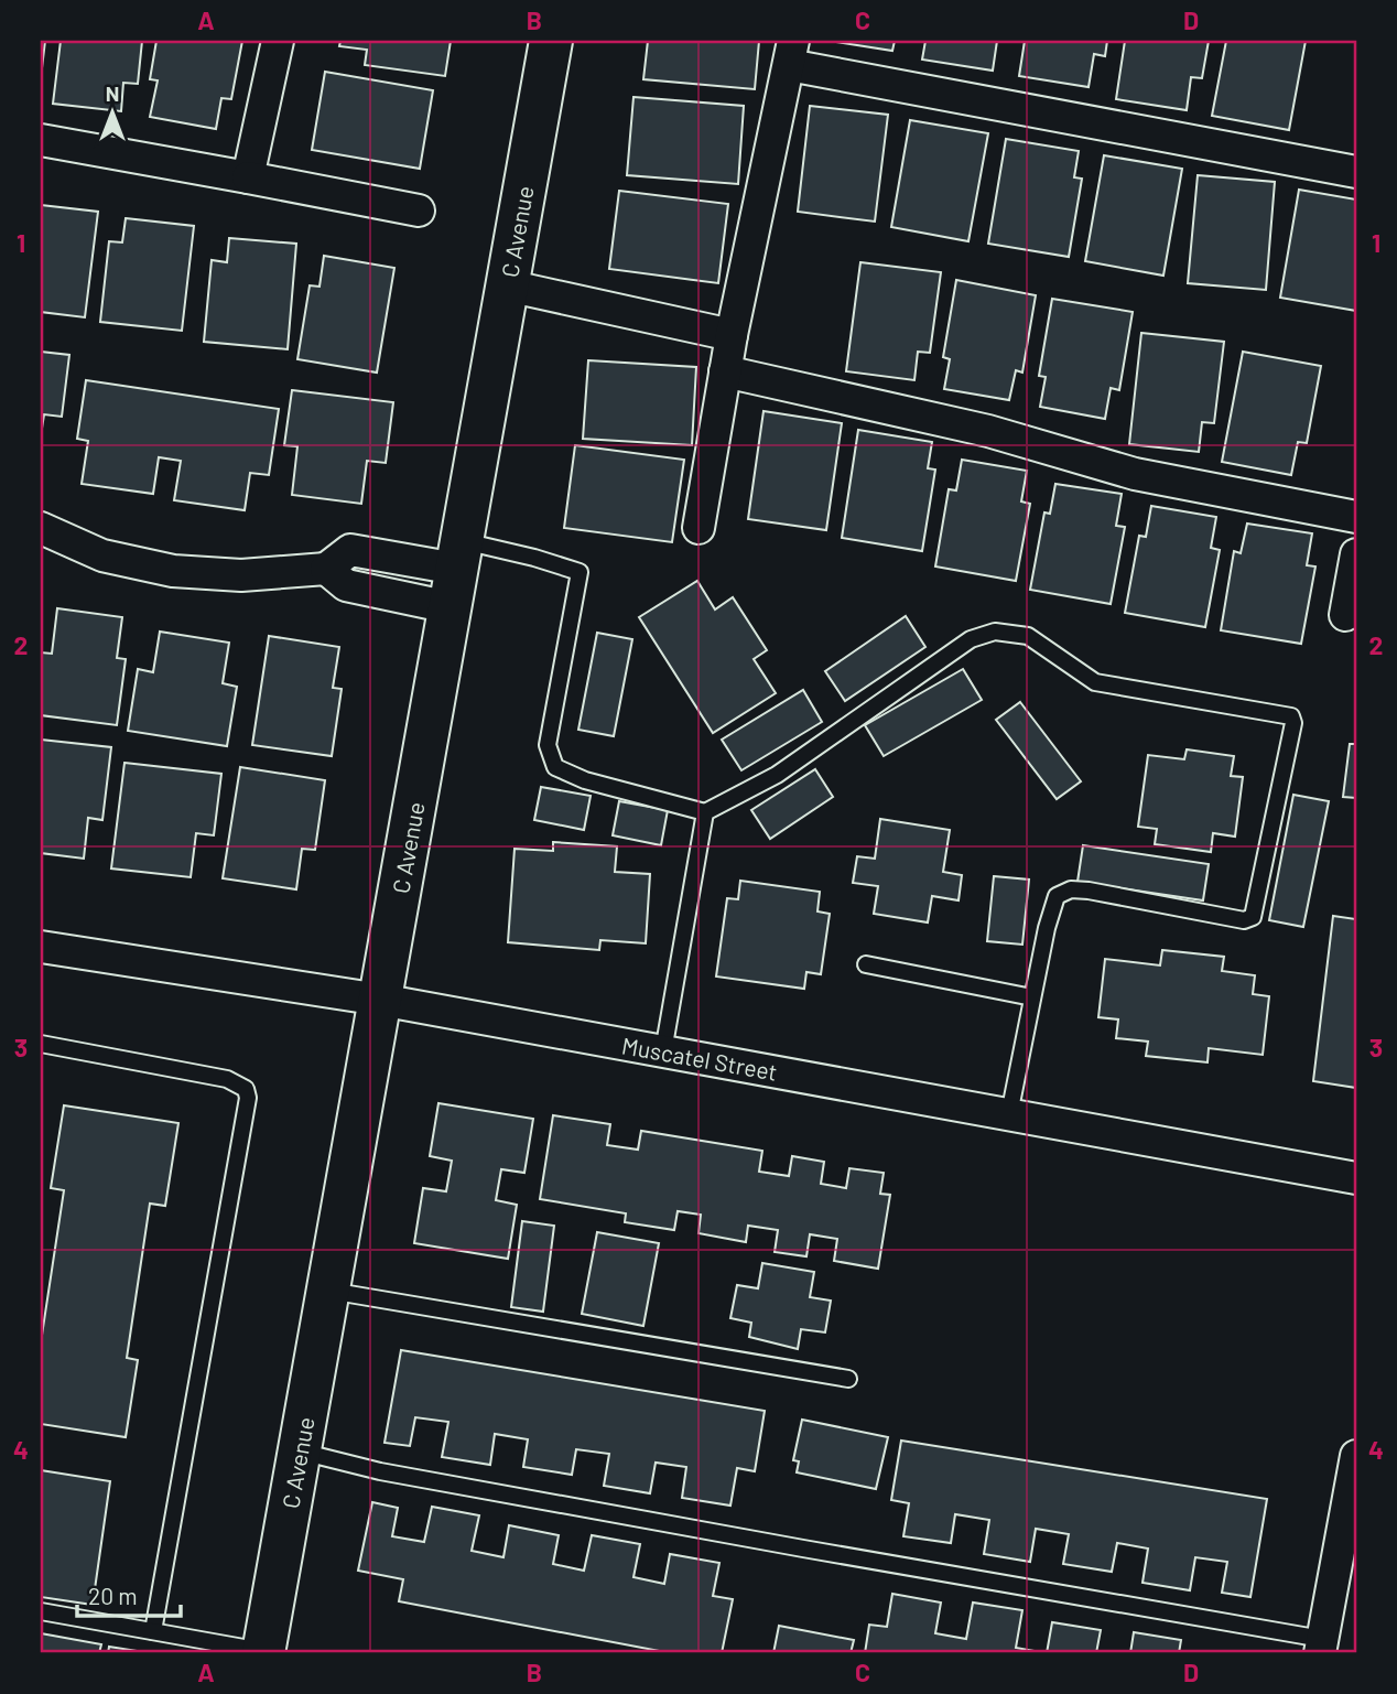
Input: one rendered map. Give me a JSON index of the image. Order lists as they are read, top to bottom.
{
  "streets": {
    "street": ["C Avenue", "Muscatel Street"]
  },
  "crossings": [
    ["C Avenue", "Muscatel Street"]
  ],
  "scale_bar": "20 m",
  "north": "top",
  "grid": {
    "columns": [
      "A",
      "B",
      "C",
      "D"
    ],
    "rows": [
      "1",
      "2",
      "3",
      "4"
    ]
  }
}
